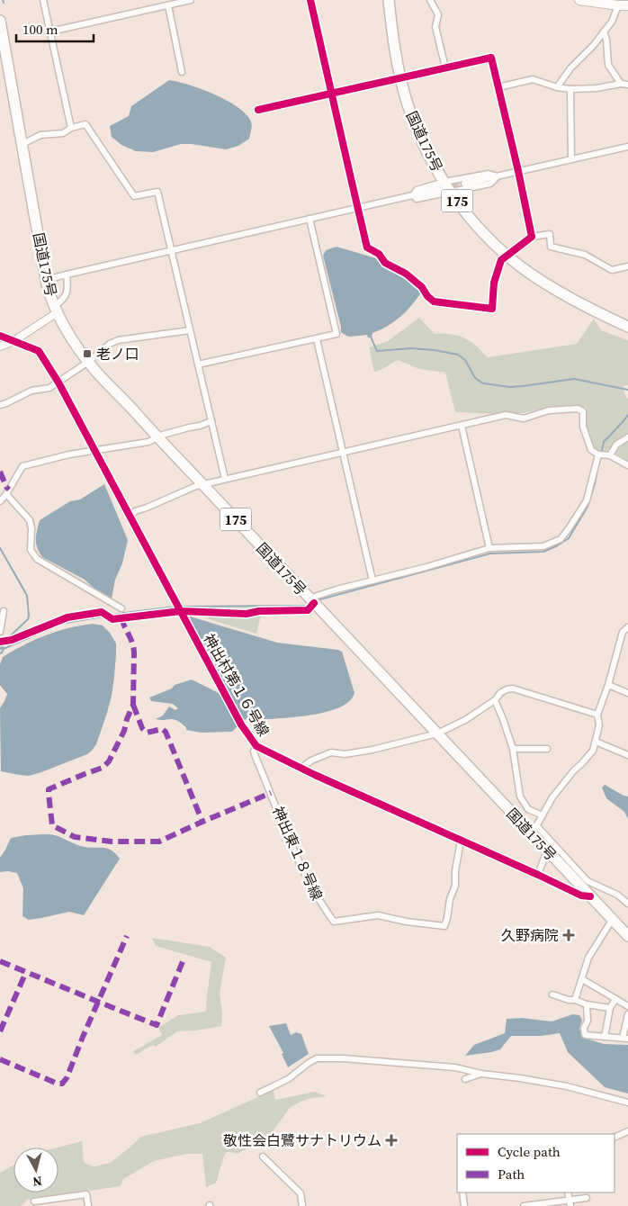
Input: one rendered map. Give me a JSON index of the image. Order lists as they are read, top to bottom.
{
  "streets": {
    "highway": ["国道175号", "175"],
    "street": ["神出村第１６号線", "神出東１８号線"]
  },
  "crossings": [
    ["国道175号", "神出村第１６号線"],
    ["神出村第１６号線", "神出東１８号線"]
  ],
  "places": {
    "transit": ["老ノ口"],
    "health": ["久野病院", "敬性会白鷺サナトリウム"]
  },
  "legend": ["Cycle path", "Path"],
  "scale_bar": "100 m",
  "north": "bottom"
}
